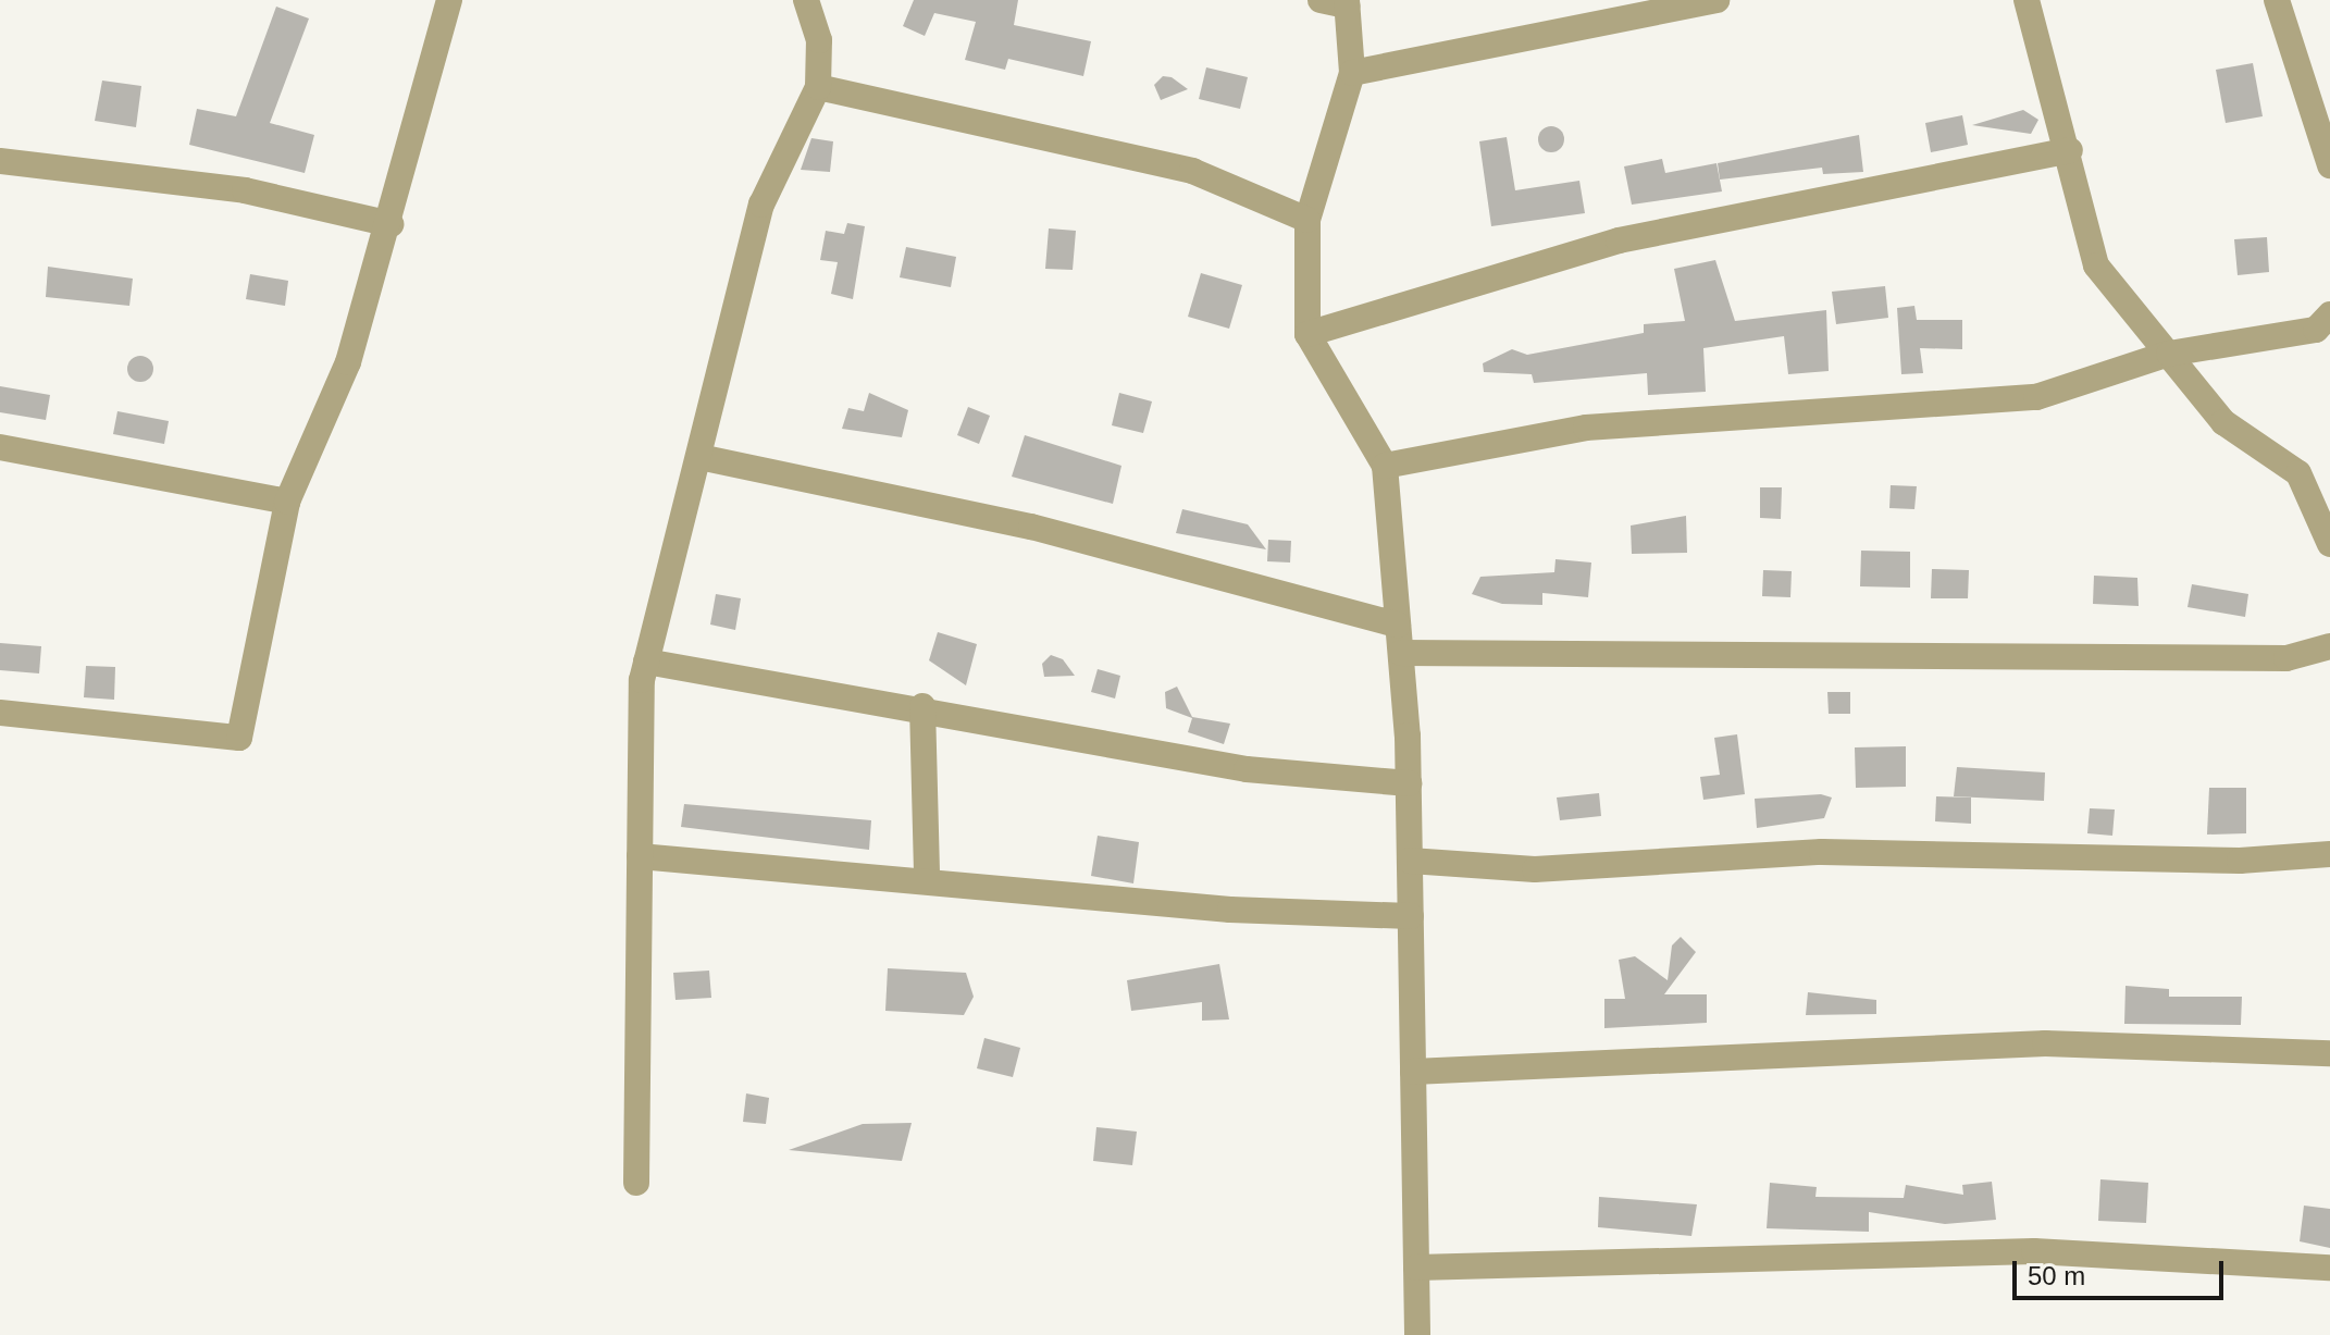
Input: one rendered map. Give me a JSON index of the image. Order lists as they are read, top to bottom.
{
  "scale_bar": "50 m"
}
